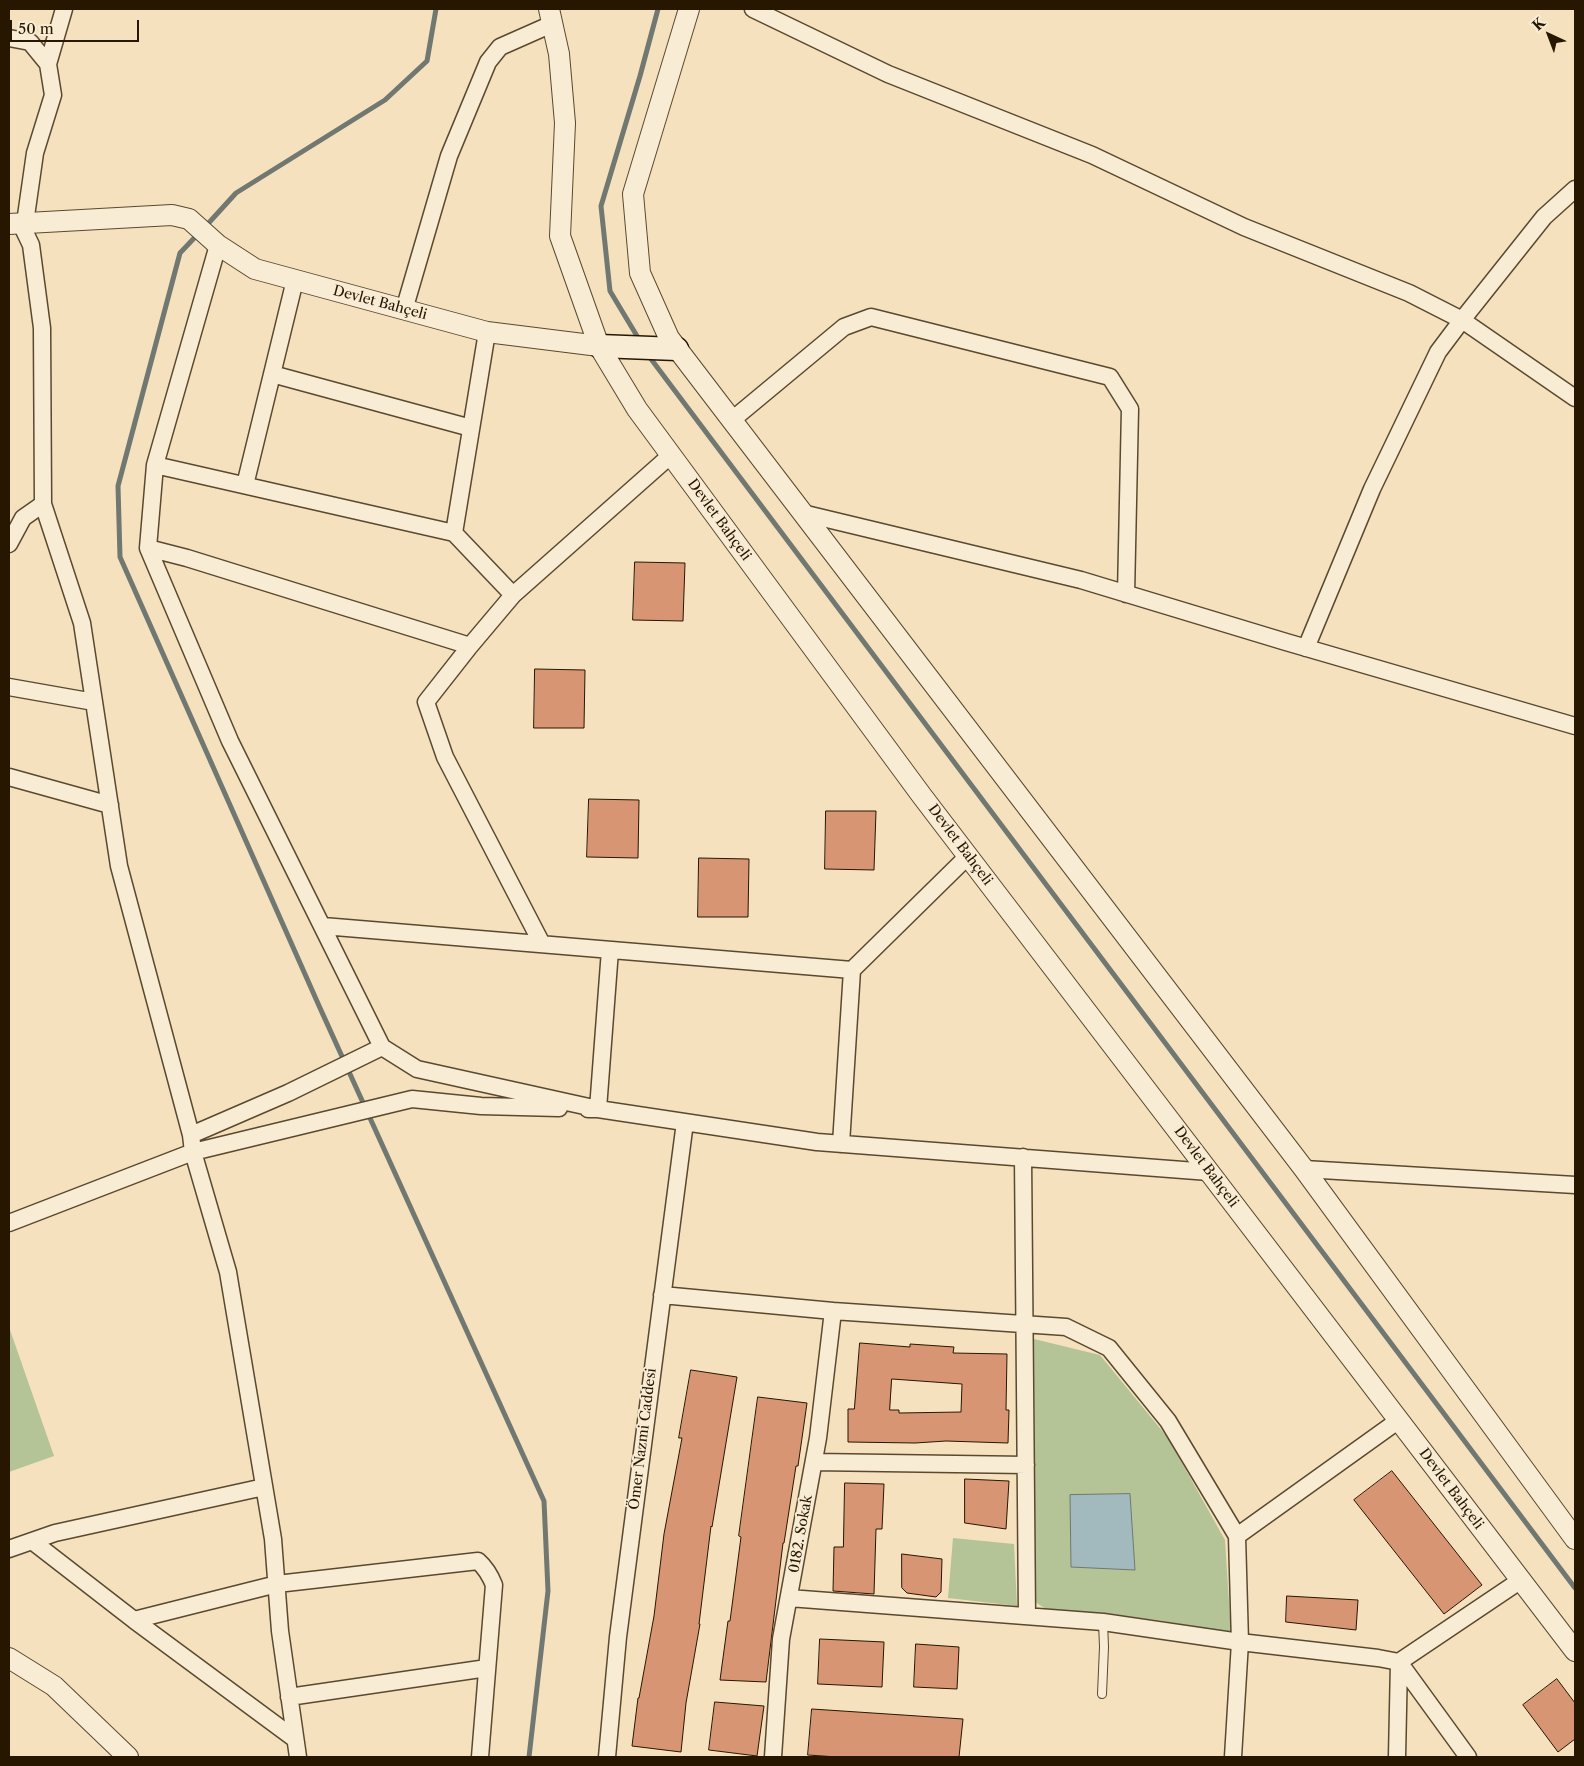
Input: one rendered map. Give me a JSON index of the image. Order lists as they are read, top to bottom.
{
  "streets": {
    "street": ["Devlet Bahçeli", "Ömer Nazmi Caddesi", "0182. Sokak"]
  },
  "scale_bar": "50 m",
  "north": "top left"
}
